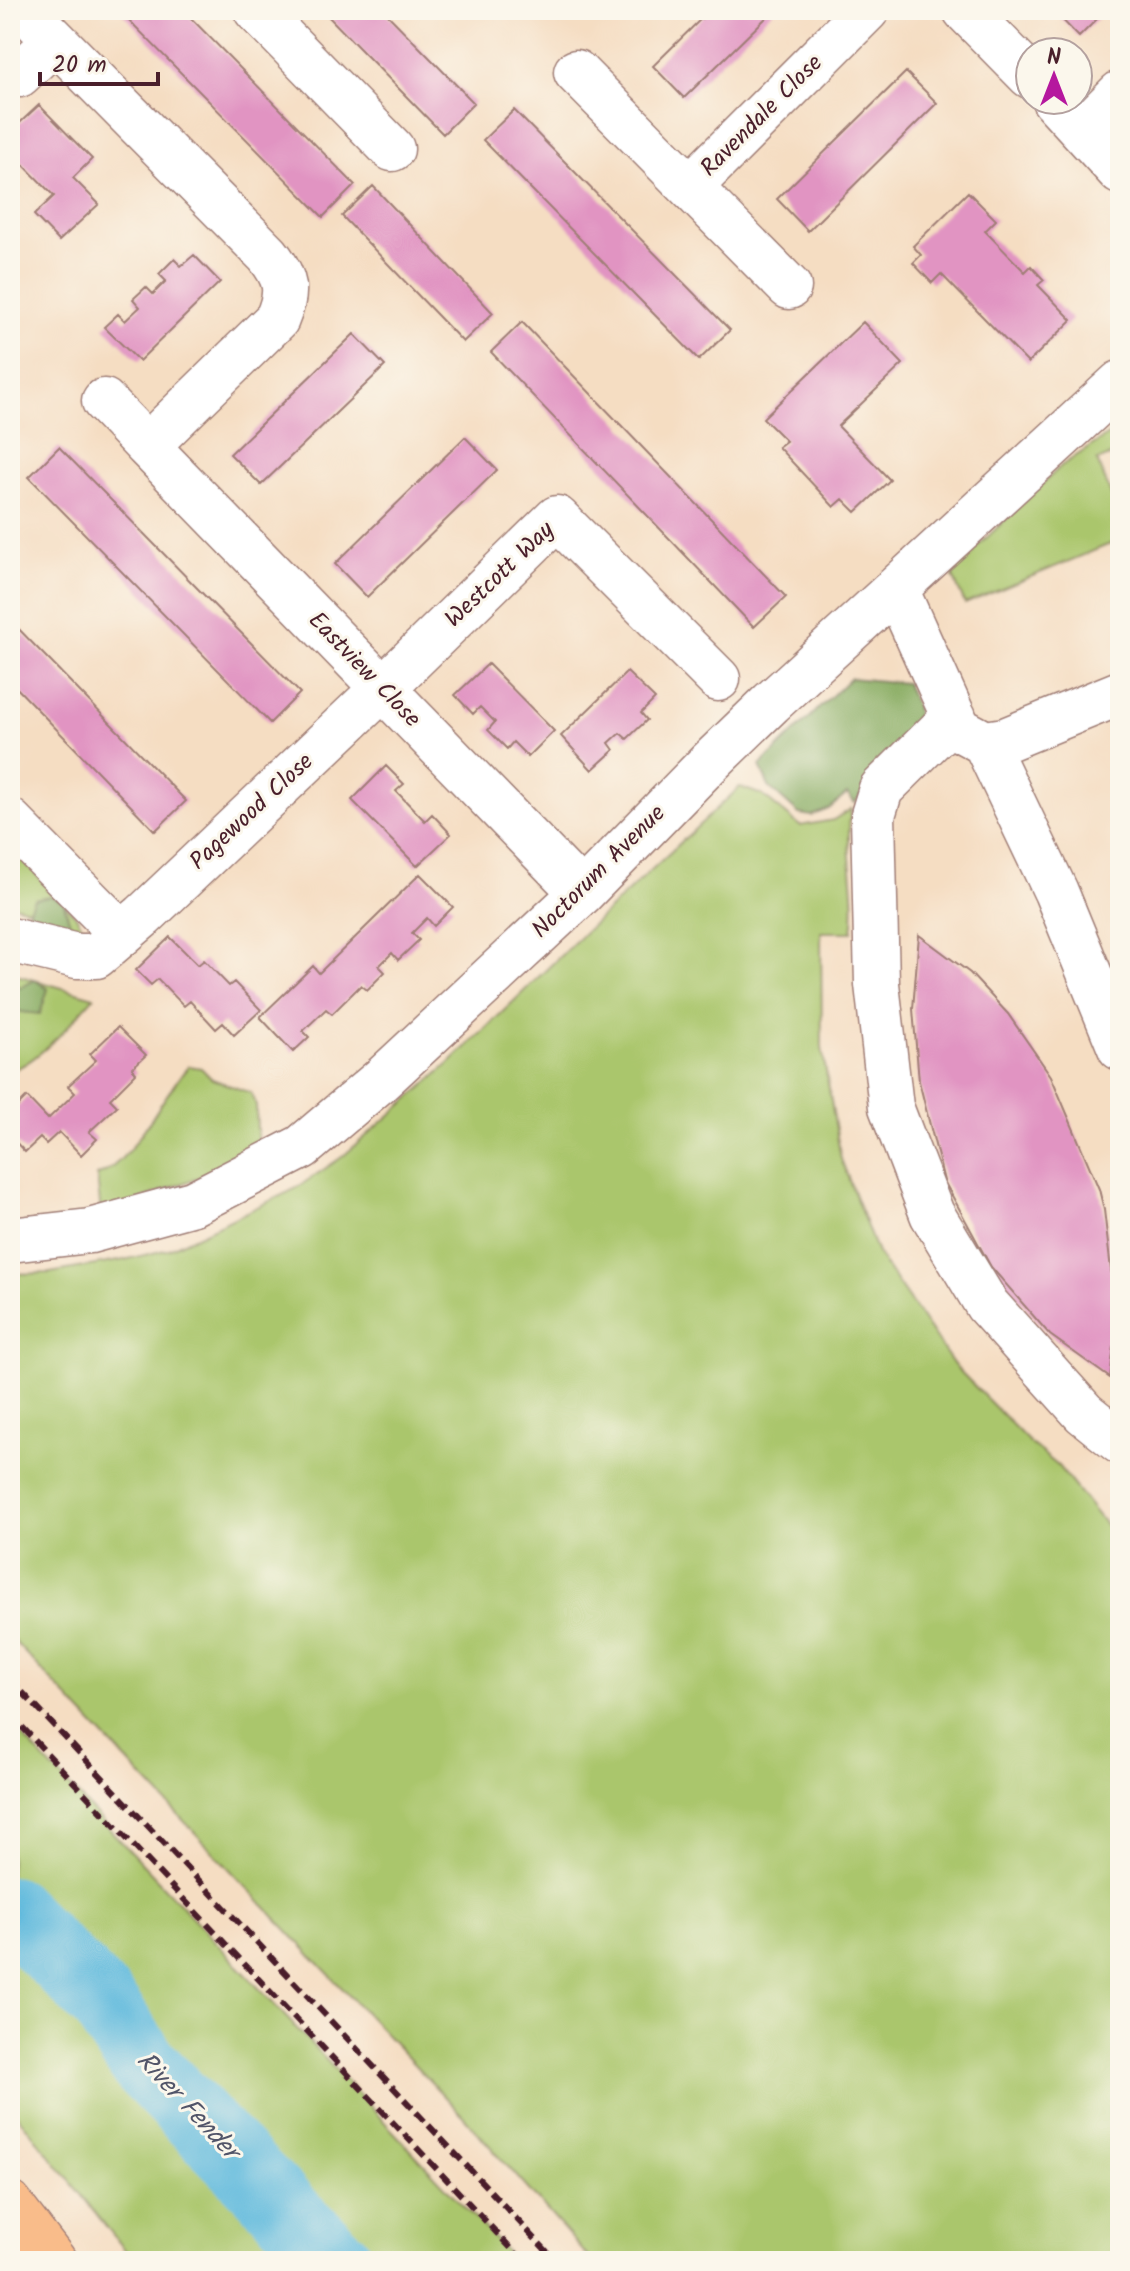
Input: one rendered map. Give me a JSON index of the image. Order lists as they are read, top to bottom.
{
  "streets": {
    "street": [
      "Ravendale Close",
      "Westcott Way",
      "Eastview Close",
      "Pagewood Close",
      "Noctorum Avenue"
    ]
  },
  "crossings": [
    ["Westcott Way", "Eastview Close"],
    ["Westcott Way", "Pagewood Close"],
    ["Eastview Close", "Pagewood Close"],
    ["Eastview Close", "Noctorum Avenue"]
  ],
  "water": ["River Fender"],
  "scale_bar": "20 m",
  "north": "top"
}
